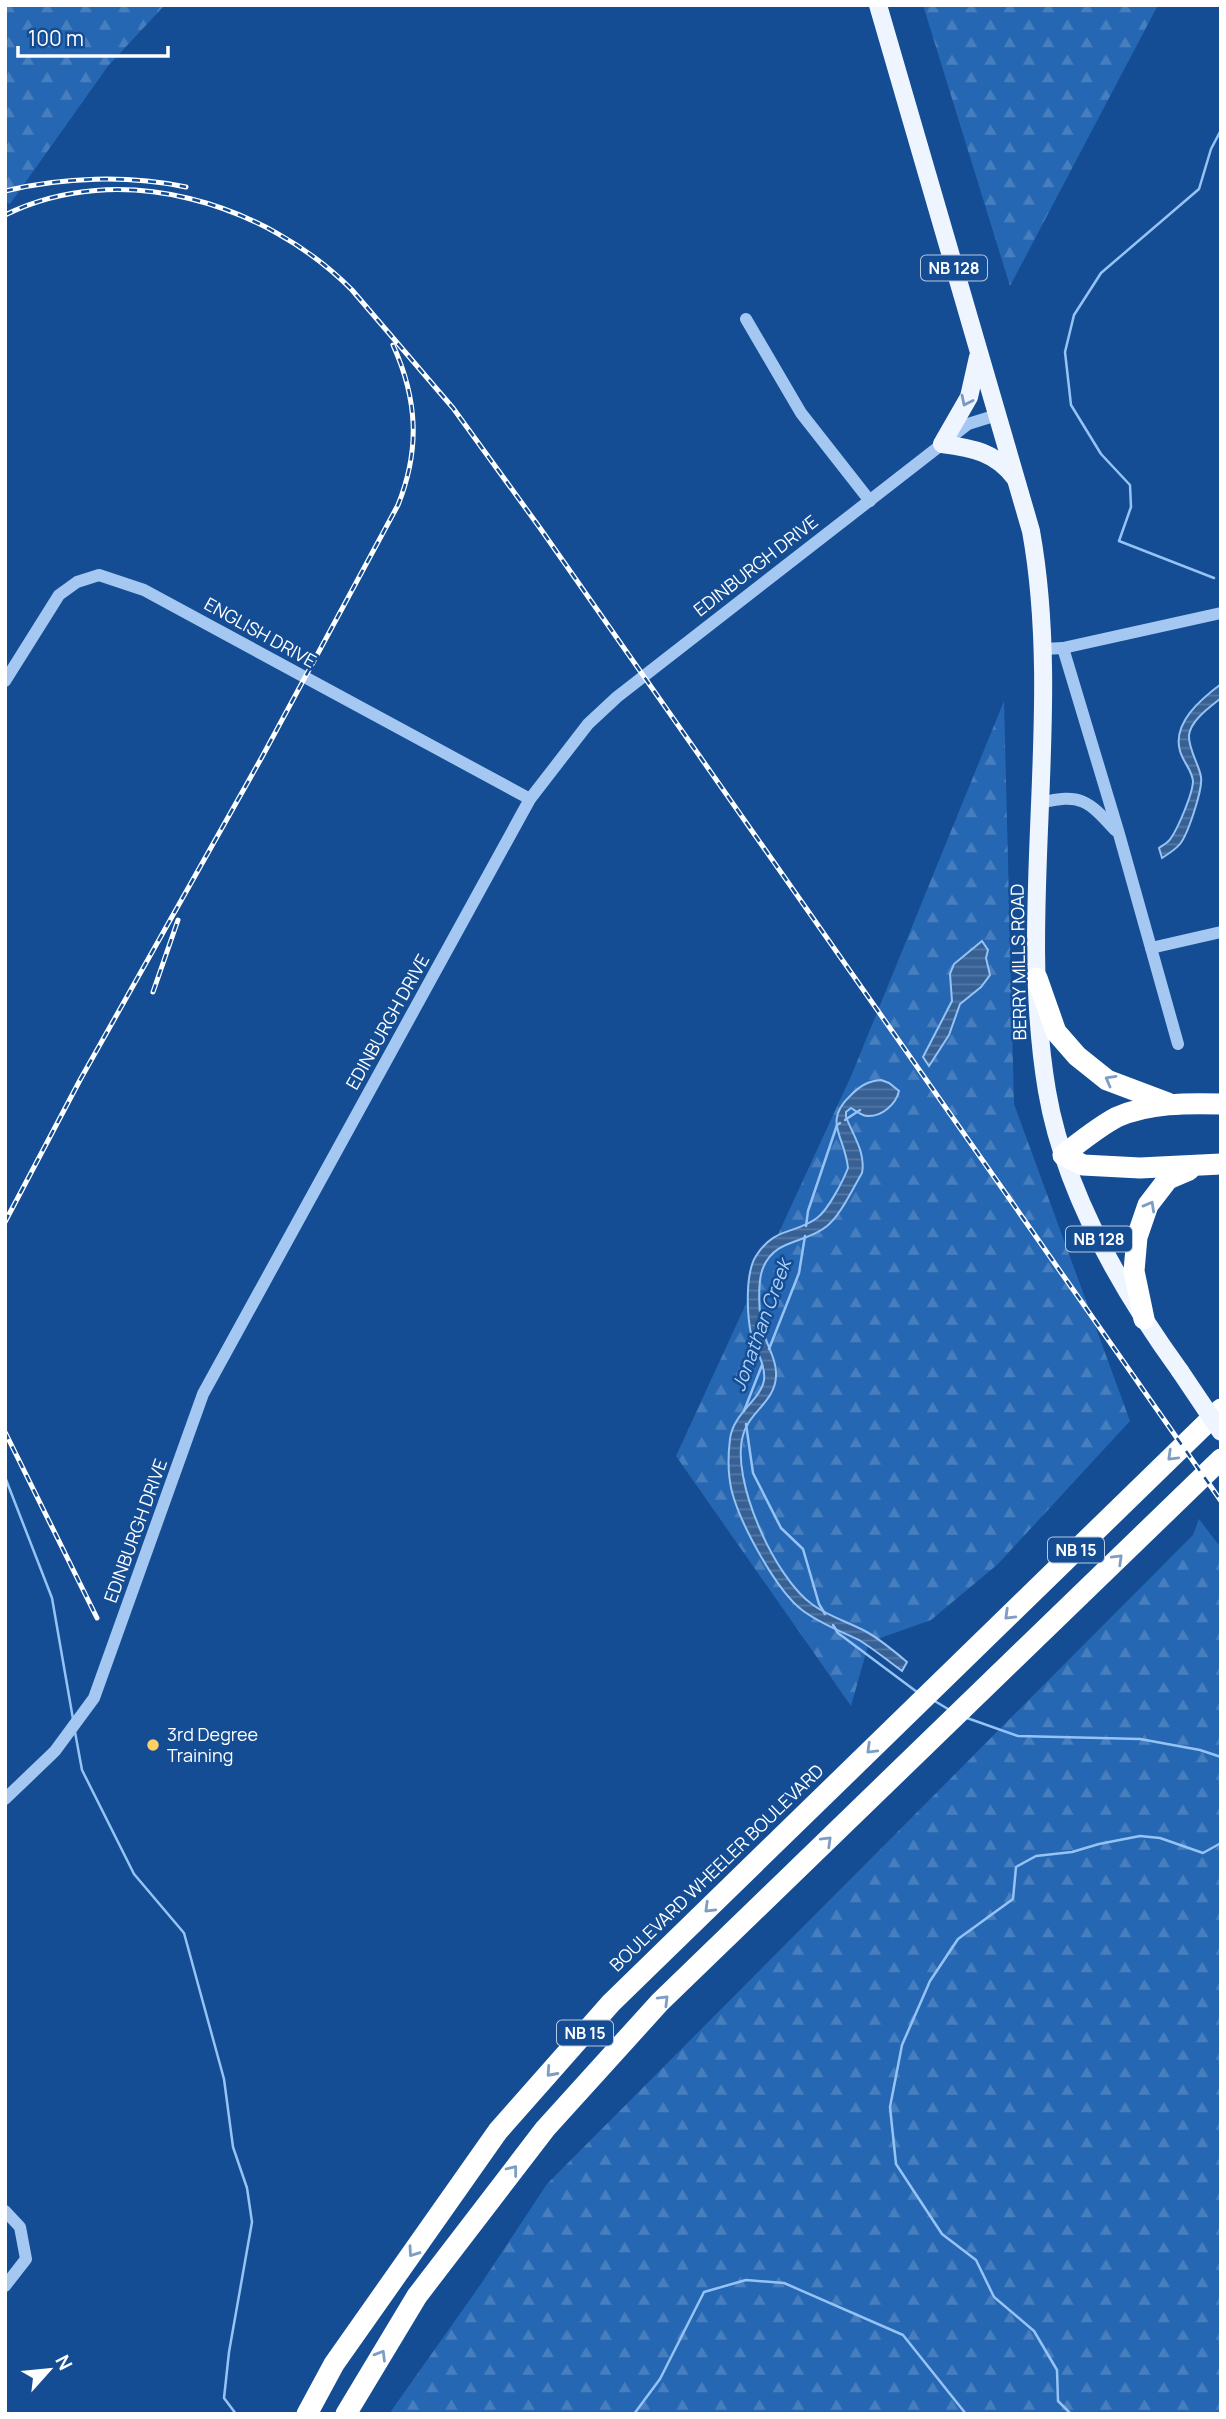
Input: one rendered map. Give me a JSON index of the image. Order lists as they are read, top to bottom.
{
  "streets": {
    "highway": ["NB 15", "BOULEVARD WHEELER BOULEVARD"],
    "main road": ["NB 128", "BERRY MILLS ROAD"],
    "street": ["EDINBURGH DRIVE", "ENGLISH DRIVE"]
  },
  "crossings": [
    ["NB 128", "EDINBURGH DRIVE"],
    ["NB 128", "BERRY MILLS ROAD"],
    ["EDINBURGH DRIVE", "ENGLISH DRIVE"]
  ],
  "water": ["Jonathan Creek"],
  "places": ["3rd Degree Training"],
  "scale_bar": "100 m",
  "north": "top right"
}
